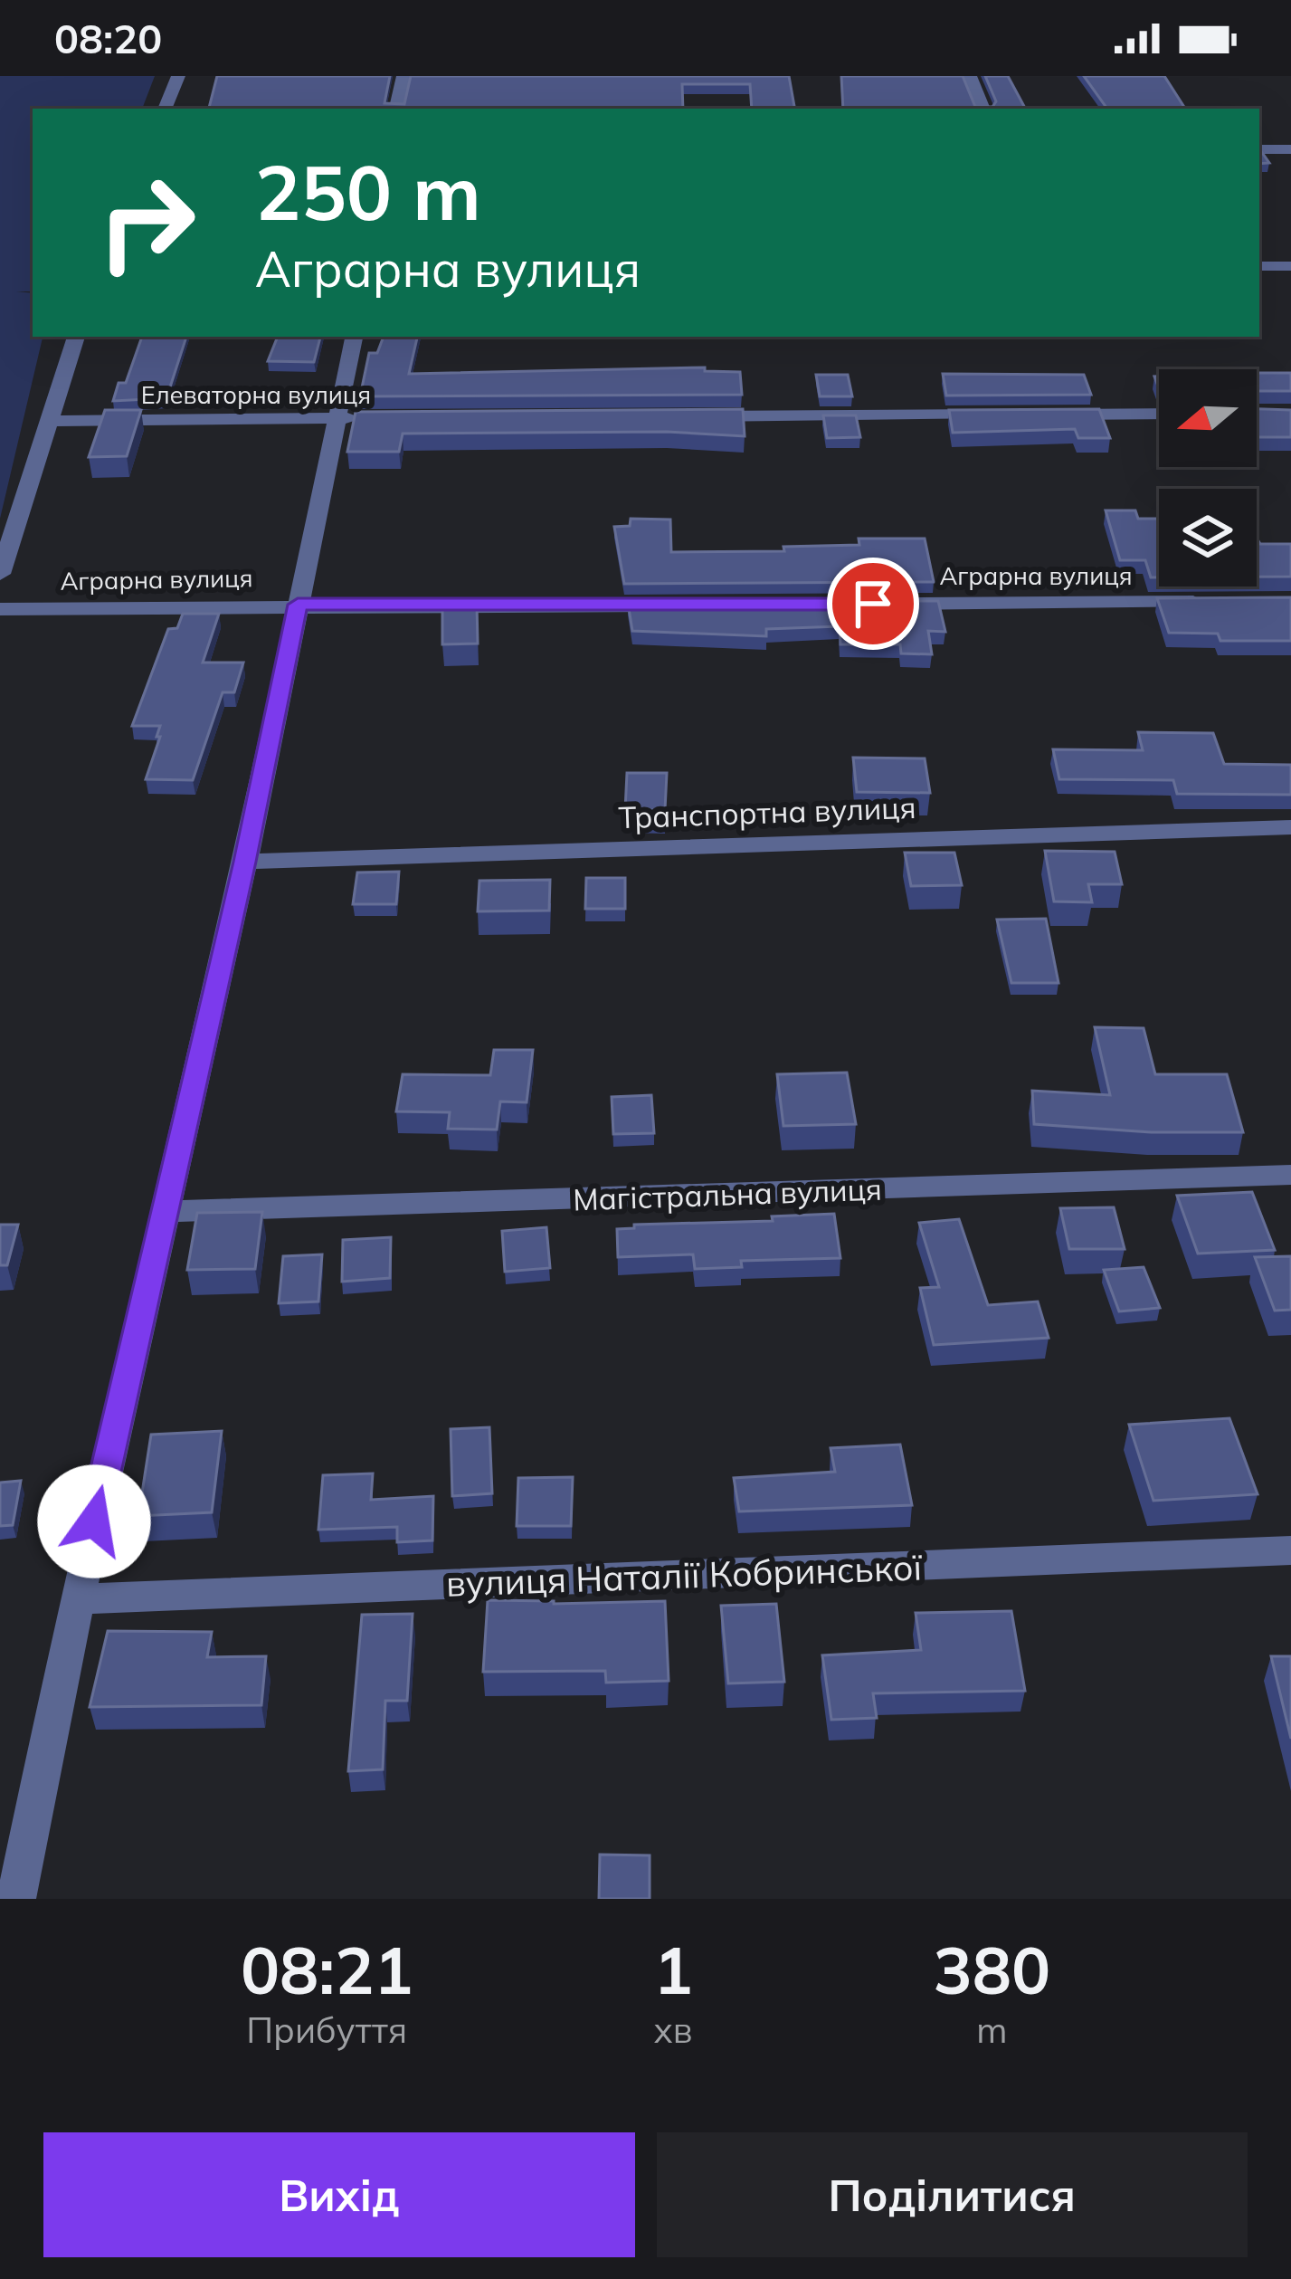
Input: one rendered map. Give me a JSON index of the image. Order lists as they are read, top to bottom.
{
  "streets": {
    "street": [
      "Елеваторна вулиця",
      "Аграрна вулиця",
      "Транспортна вулиця",
      "Магістральна вулиця",
      "вулиця Наталії Кобринської"
    ]
  },
  "north": "left",
  "page": {
    "status": "08:20",
    "turn": ["250 m", "Аграрна вулиця"],
    "eta": [
      "08:21",
      "Прибуття",
      "1",
      "хв",
      "380",
      "m"
    ],
    "buttons": ["Вихід", "Поділитися"]
  }
}
